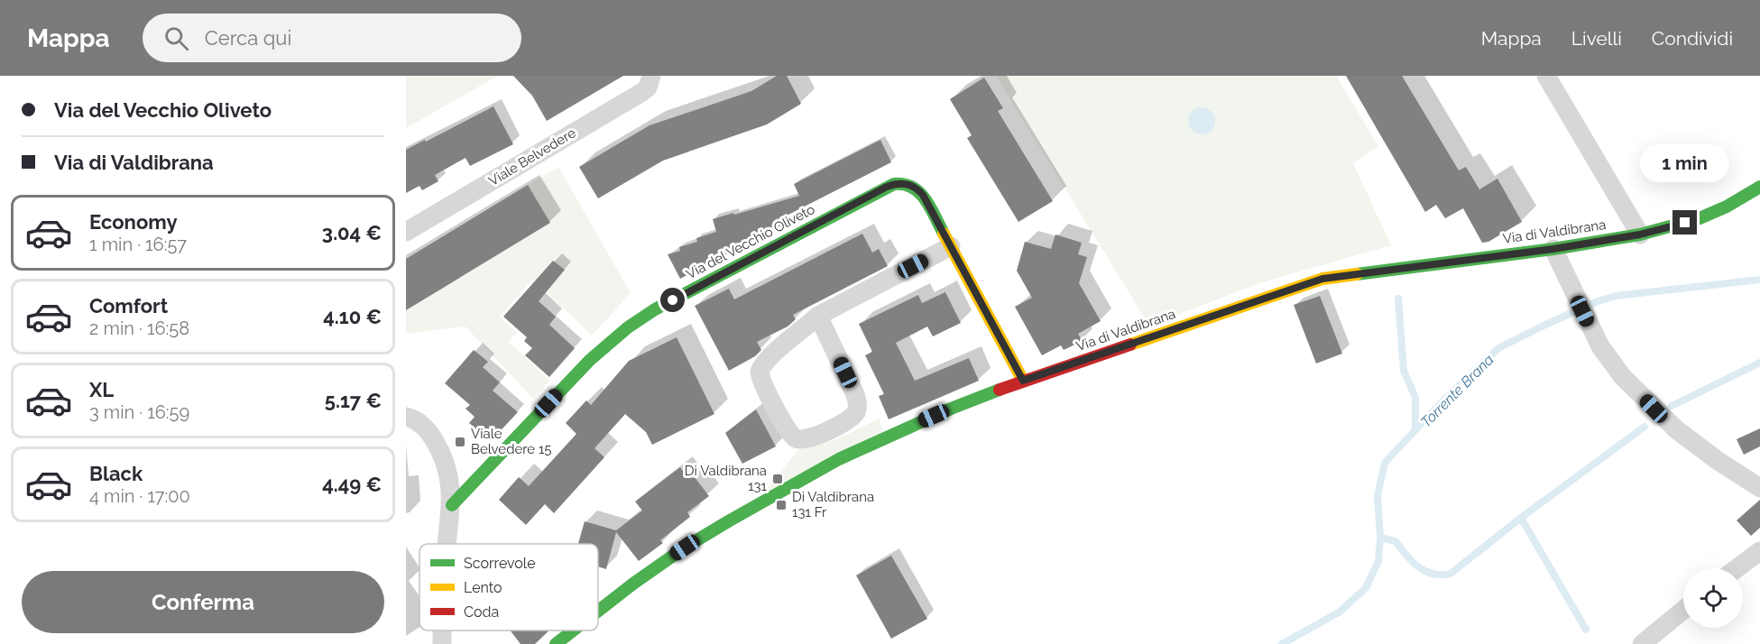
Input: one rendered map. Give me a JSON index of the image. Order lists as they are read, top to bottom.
{
  "streets": {
    "street": ["Viale Belvedere", "Via di Valdibrana", "Via del Vecchio Oliveto"]
  },
  "crossings": [
    ["Via di Valdibrana", "Via del Vecchio Oliveto"]
  ],
  "water": ["Torrente Brana"],
  "places": {
    "transit": ["Viale Belvedere 15", "Di Valdibrana 131", "Di Valdibrana 131 Fr"]
  },
  "legend": ["Scorrevole", "Lento", "Coda"],
  "page": {
    "header": "Mappa",
    "search": "Cerca qui",
    "nav": ["Mappa", "Livelli", "Condividi"],
    "banner": ["Via del Vecchio Oliveto", "Via di Valdibrana"],
    "bubble": "1 min",
    "list": [
      {
        "name": "Economy",
        "note": "1 min · 16:57",
        "value": "3.04 €"
      },
      {
        "name": "Comfort",
        "note": "2 min · 16:58",
        "value": "4.10 €"
      },
      {
        "name": "XL",
        "note": "3 min · 16:59",
        "value": "5.17 €"
      },
      {
        "name": "Black",
        "note": "4 min · 17:00",
        "value": "4.49 €"
      }
    ],
    "buttons": "Conferma"
  }
}
